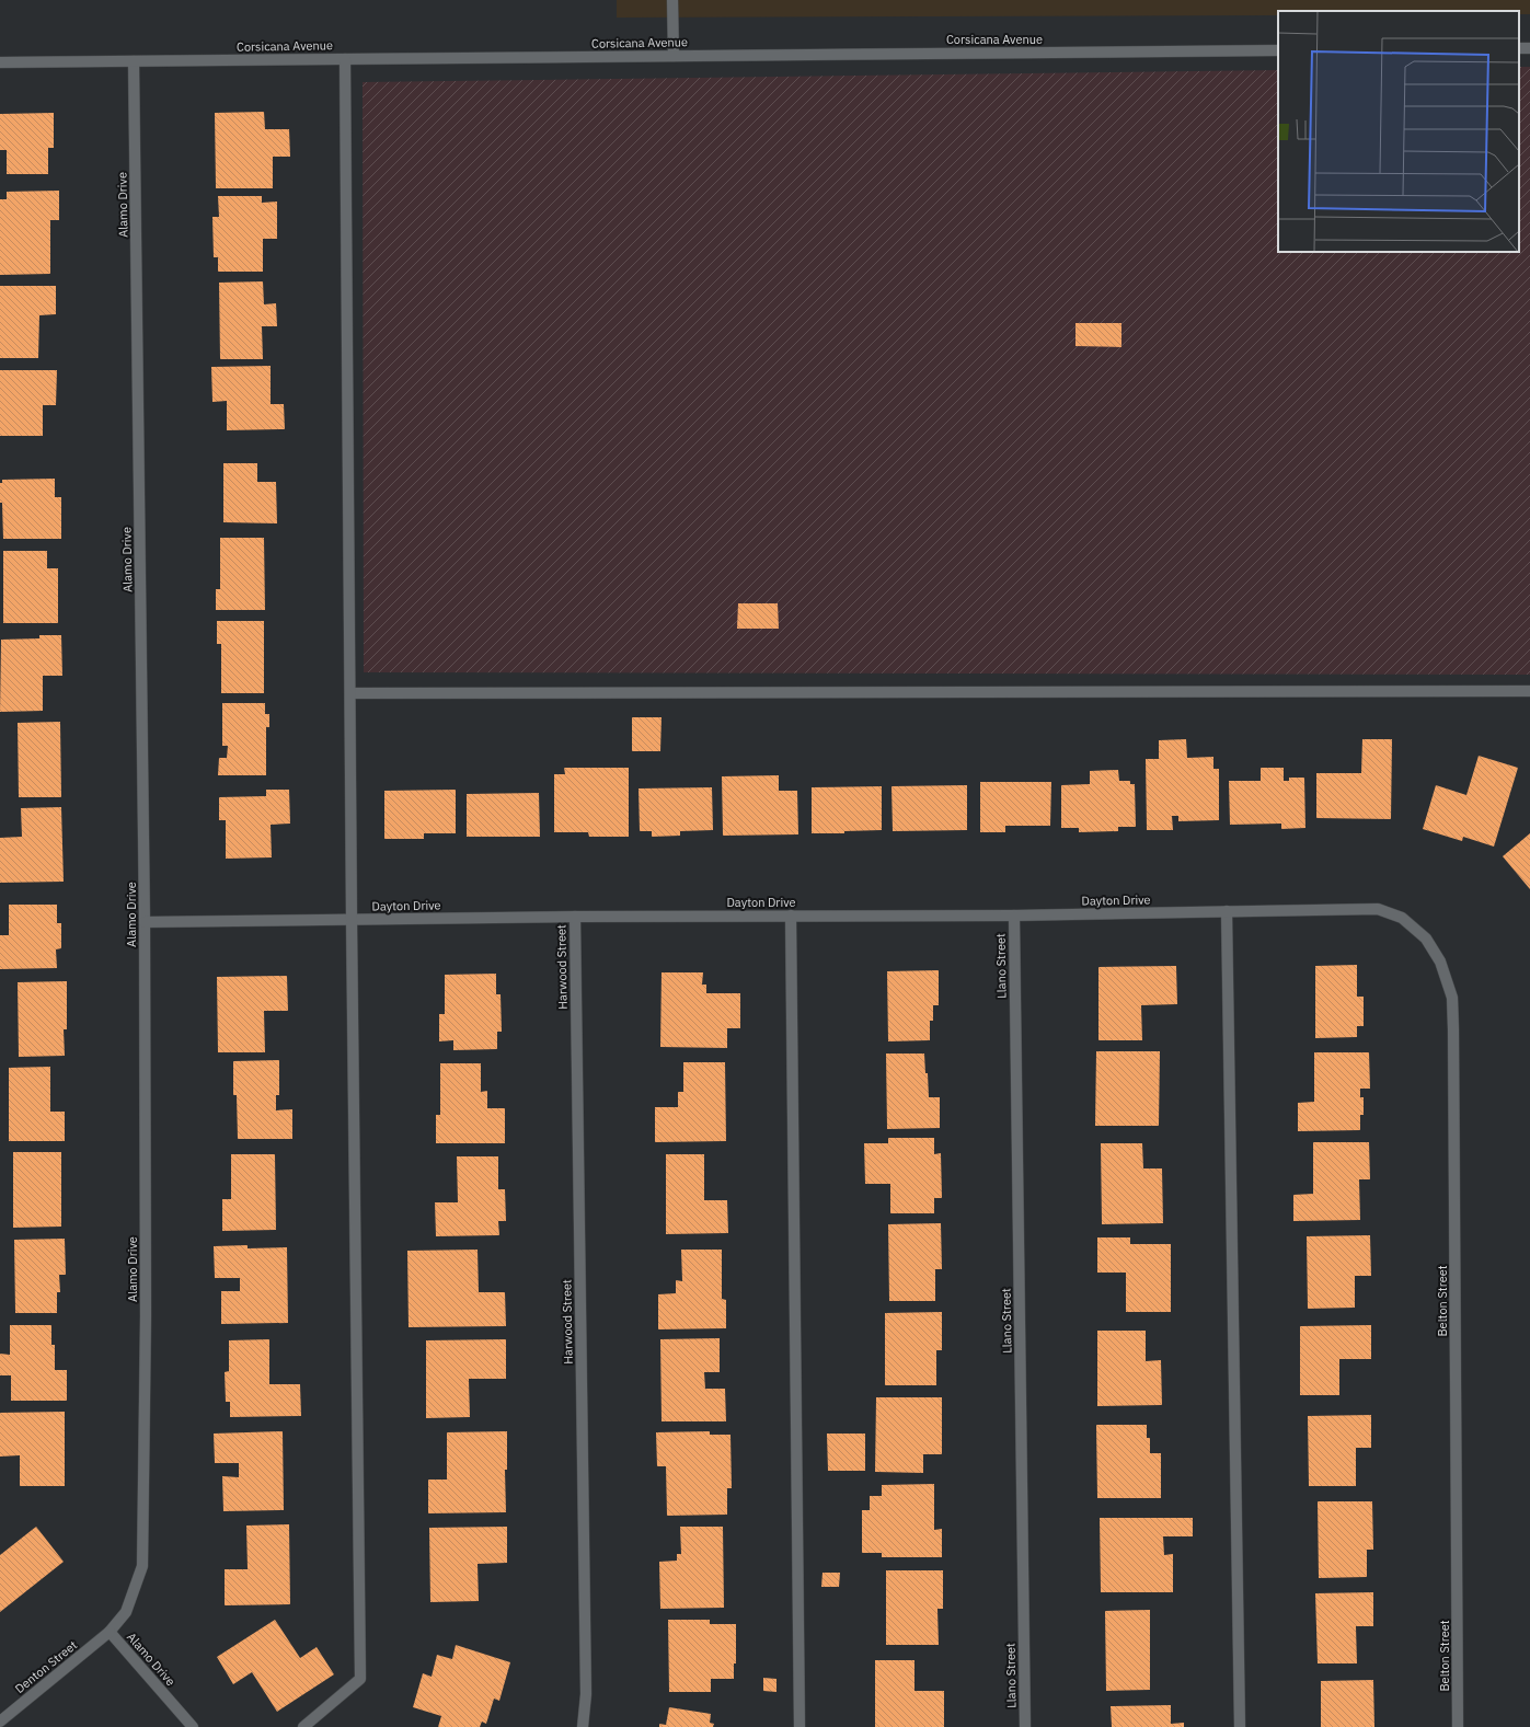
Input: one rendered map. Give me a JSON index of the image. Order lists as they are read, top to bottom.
{
  "streets": {
    "street": [
      "Corsicana Avenue",
      "Alamo Drive",
      "Dayton Drive",
      "Llano Street",
      "Harwood Street",
      "Belton Street",
      "Denton Street"
    ]
  },
  "crossings": [
    ["Corsicana Avenue", "Alamo Drive"],
    ["Alamo Drive", "Dayton Drive"],
    ["Alamo Drive", "Denton Street"],
    ["Dayton Drive", "Llano Street"],
    ["Dayton Drive", "Harwood Street"],
    ["Dayton Drive", "Belton Street"]
  ]
}
